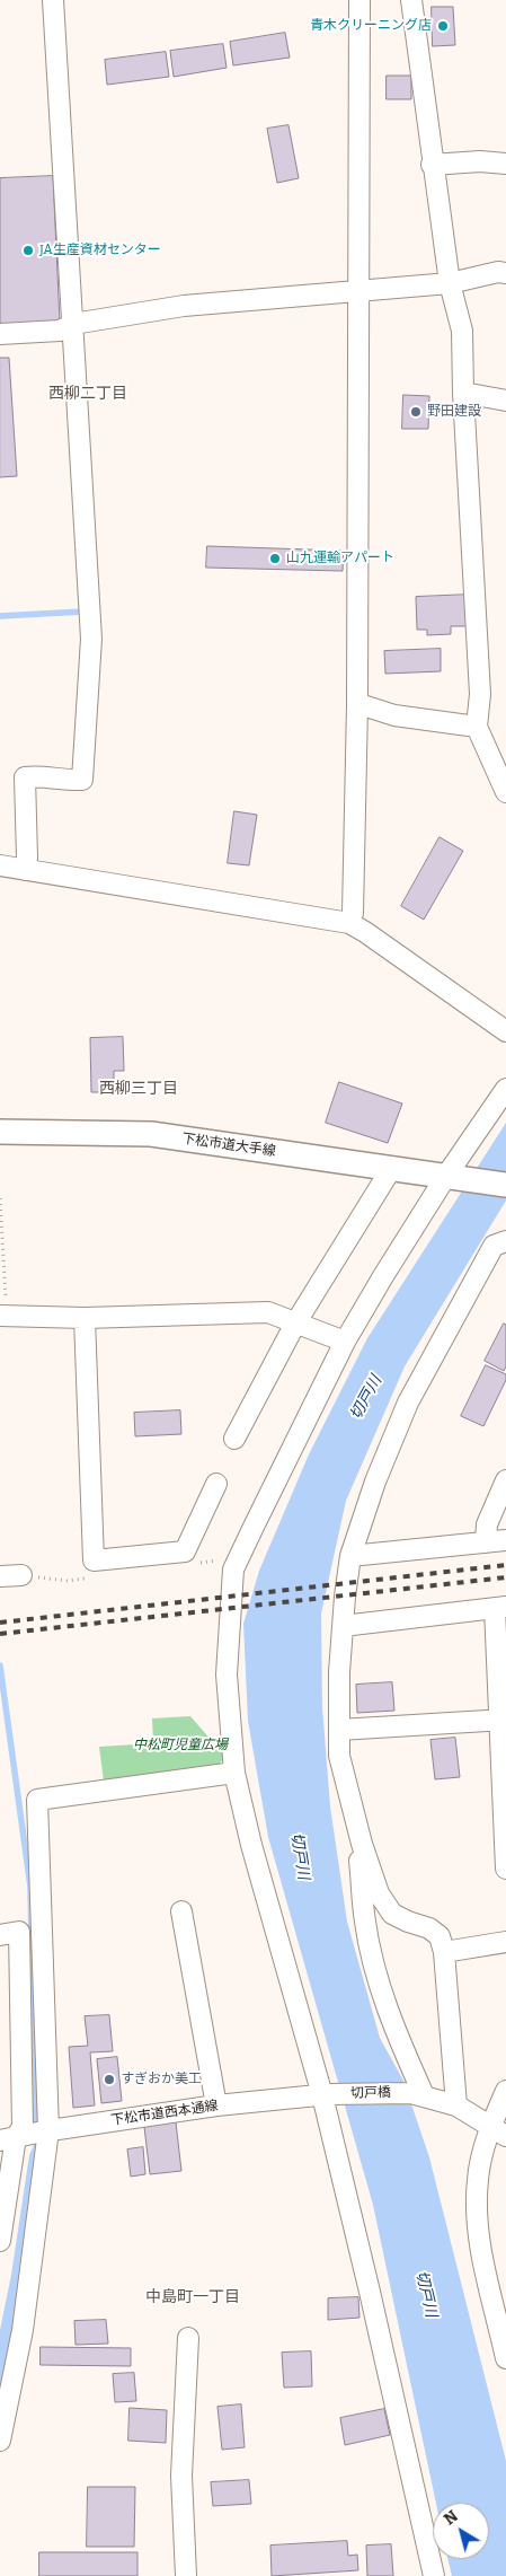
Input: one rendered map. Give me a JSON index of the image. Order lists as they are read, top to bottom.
{
  "streets": {
    "street": ["下松市道大手線", "切戸橋", "下松市道西本通線"]
  },
  "crossings": [
    ["切戸橋", "下松市道西本通線"]
  ],
  "districts": ["西柳二丁目", "西柳三丁目", "中島町一丁目"],
  "water": ["切戸川"],
  "parks": ["中松町児童広場"],
  "places": [
    "青木クリーニング店",
    "JA生産資材センター",
    "野田建設",
    "山九運輸アパート",
    "すぎおか美工"
  ],
  "north": "top left"
}
